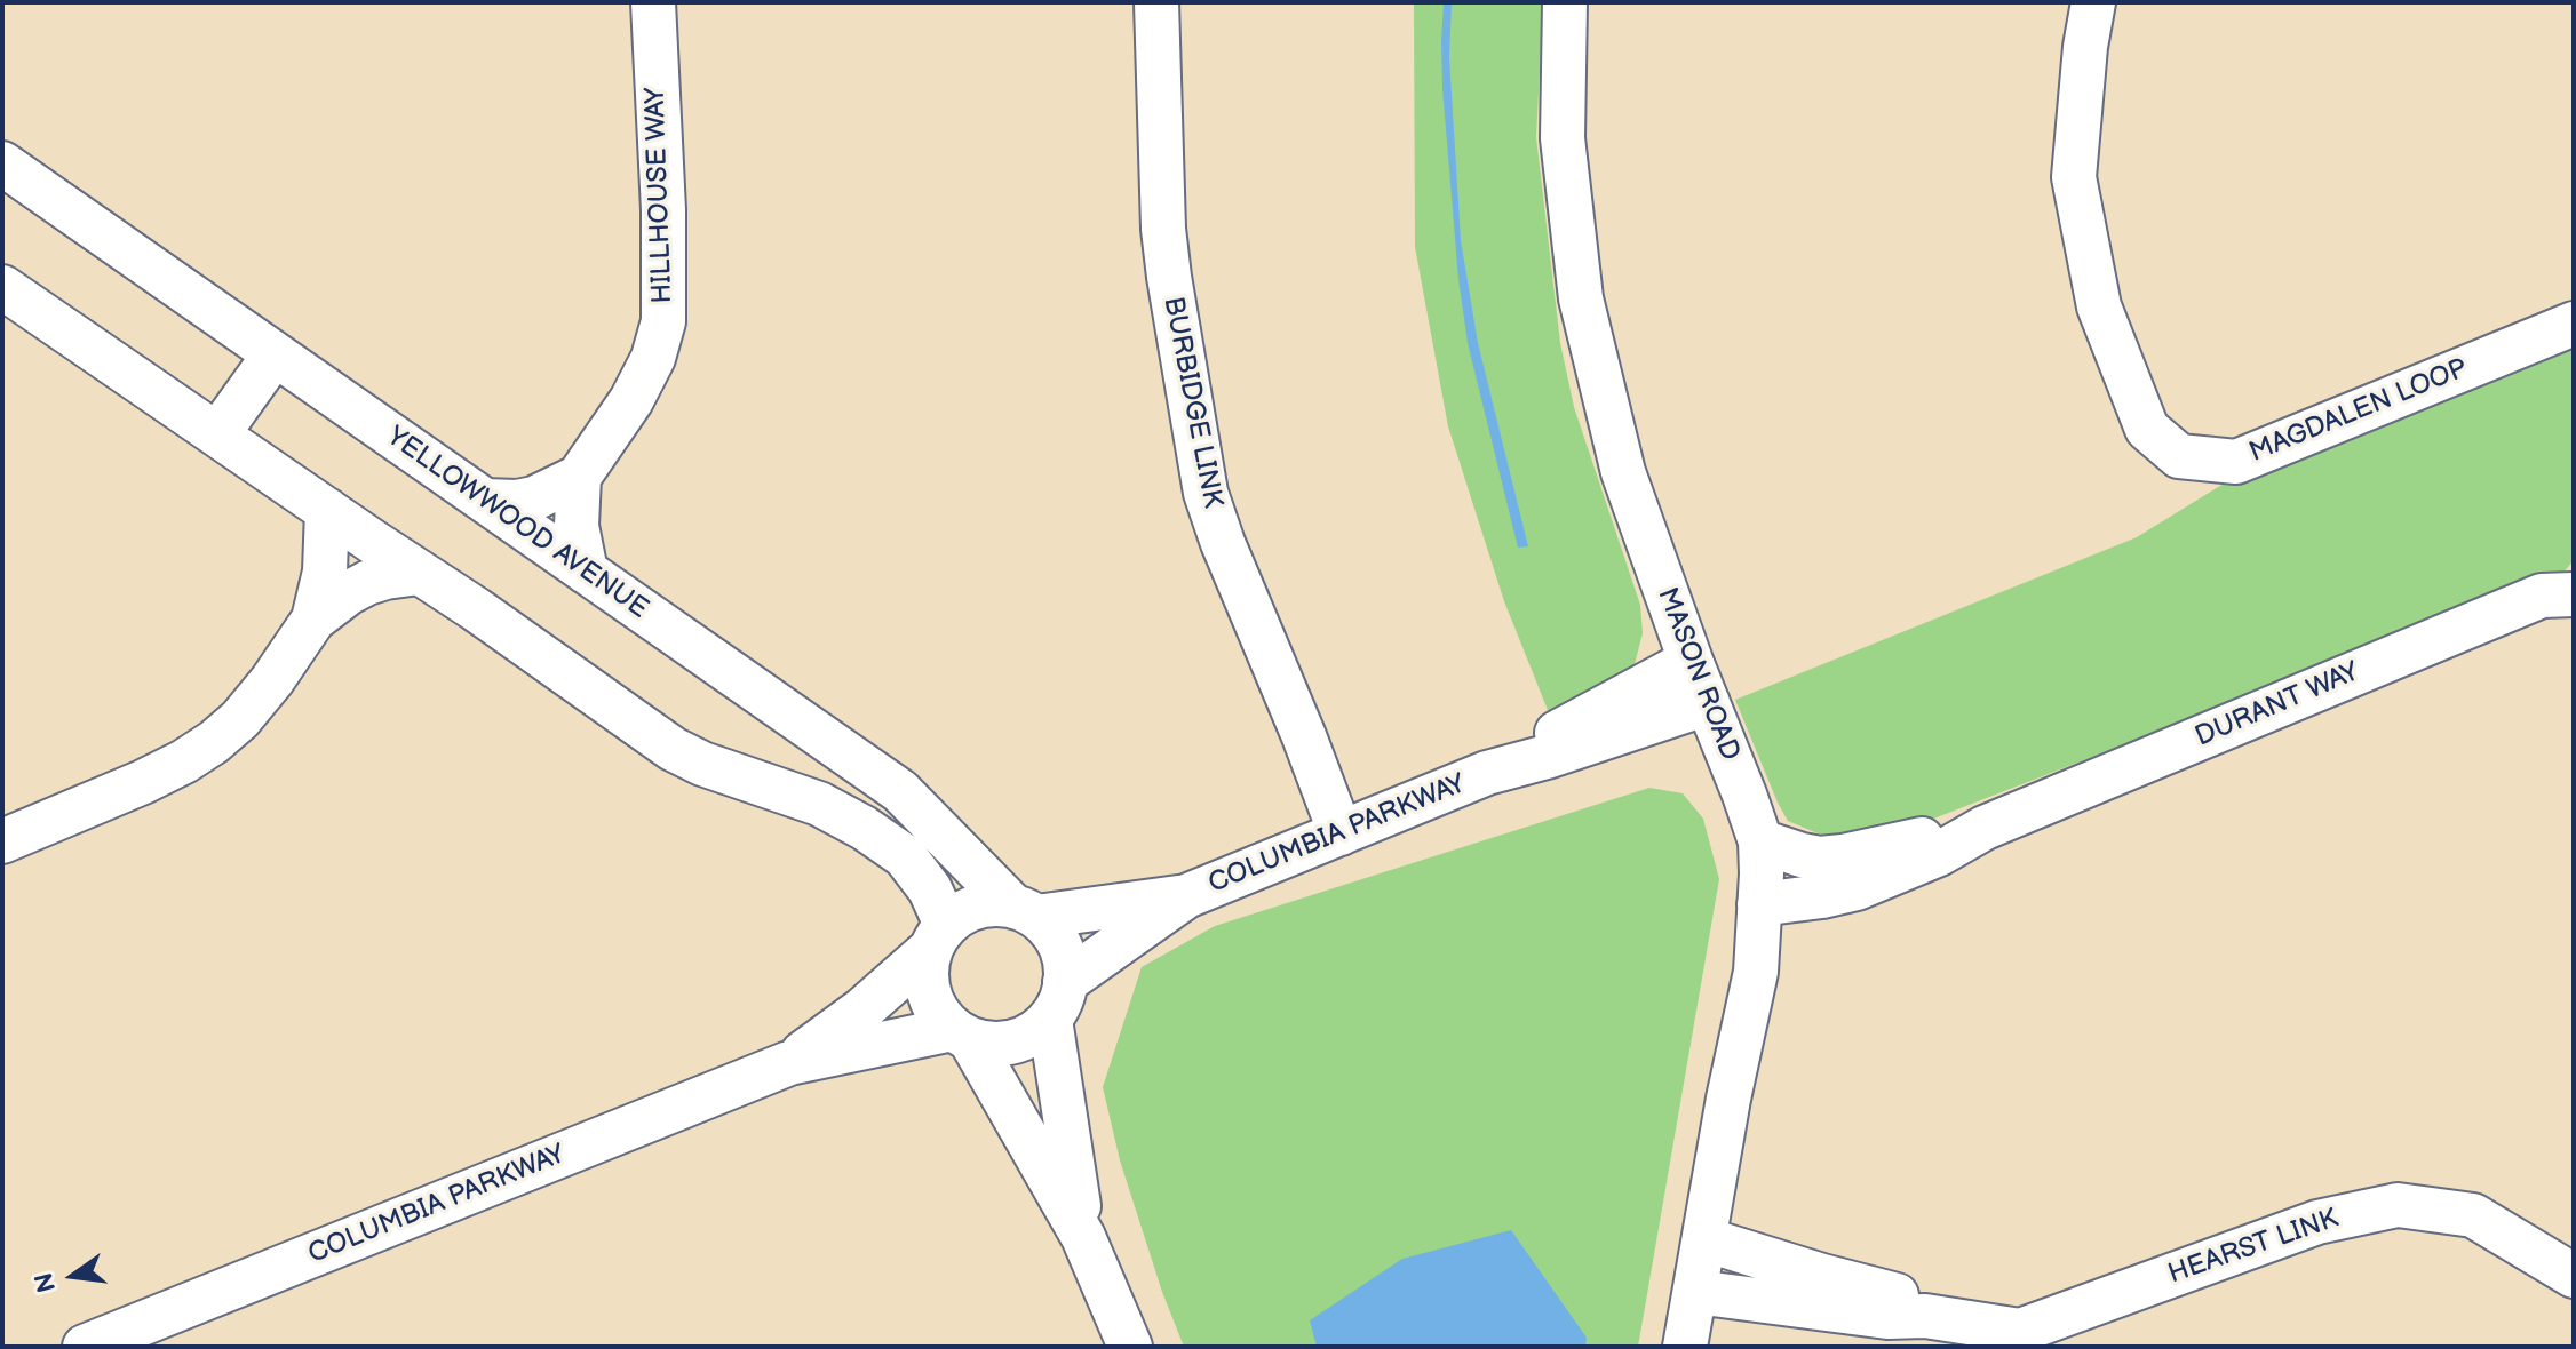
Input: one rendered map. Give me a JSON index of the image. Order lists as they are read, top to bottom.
{
  "streets": {
    "street": [
      "HILLHOUSE WAY",
      "BURBIDGE LINK",
      "MAGDALEN LOOP",
      "YELLOWWOOD AVENUE",
      "MASON ROAD",
      "DURANT WAY",
      "COLUMBIA PARKWAY",
      "HEARST LINK"
    ]
  },
  "crossings": [
    ["HILLHOUSE WAY", "YELLOWWOOD AVENUE"],
    ["BURBIDGE LINK", "COLUMBIA PARKWAY"],
    ["YELLOWWOOD AVENUE", "COLUMBIA PARKWAY"],
    ["MASON ROAD", "DURANT WAY"],
    ["MASON ROAD", "COLUMBIA PARKWAY"],
    ["MASON ROAD", "HEARST LINK"]
  ],
  "north": "left"
}
